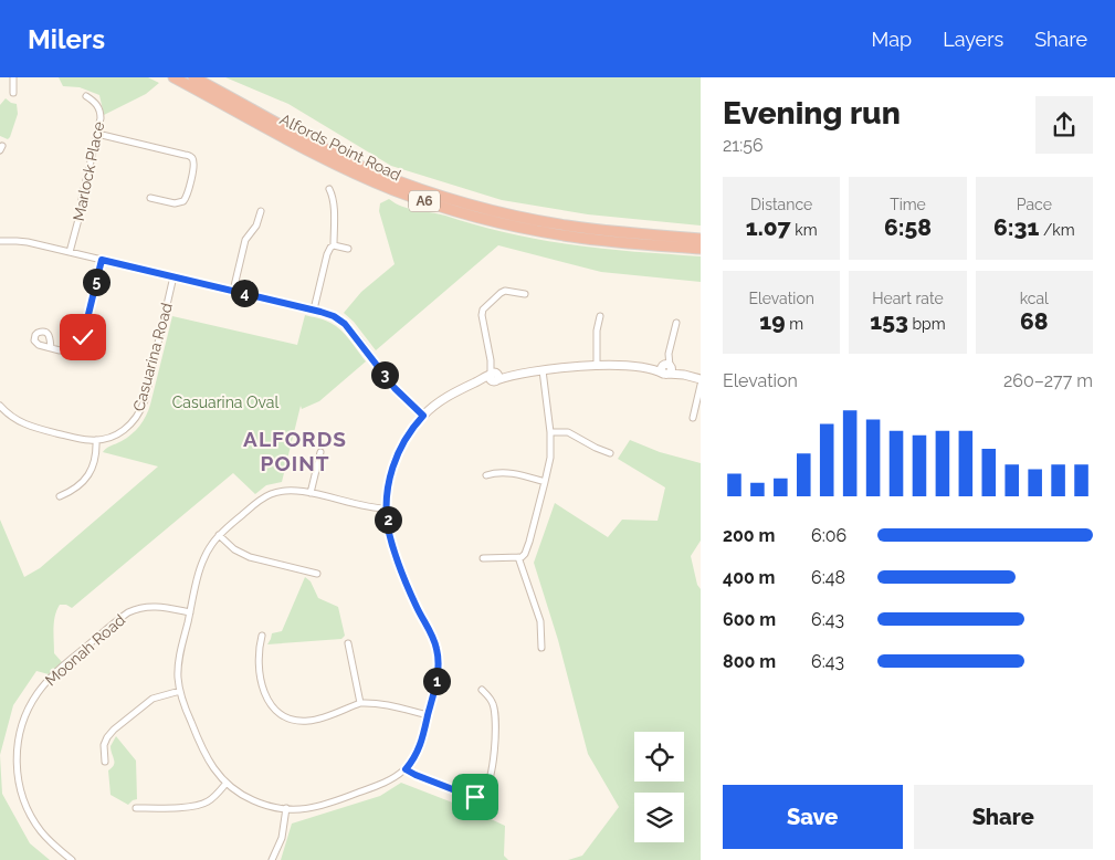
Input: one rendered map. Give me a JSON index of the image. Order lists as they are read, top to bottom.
{
  "streets": {
    "highway": ["Alfords Point Road", "A6"],
    "street": ["Marlock Place", "Casuarina Road", "Moonah Road"]
  },
  "districts": ["ALFORDS POINT"],
  "parks": ["Casuarina Oval"],
  "page": {
    "header": "Milers",
    "nav": ["Map", "Layers", "Share"],
    "heading": ["Evening run", "21:56"],
    "stats": [
      ["Distance", "1.07 km"],
      ["Time", "6:58"],
      ["Pace", "6:31 /km"],
      ["Elevation", "19 m"],
      ["Heart rate", "153 bpm"],
      ["kcal", "68"]
    ],
    "pins": [
      "5",
      "4",
      "3",
      "2",
      "1"
    ],
    "chart": ["Elevation", "260–277 m"],
    "list": [
      {
        "name": "200 m",
        "note": "6:06"
      },
      {
        "name": "400 m",
        "note": "6:48"
      },
      {
        "name": "600 m",
        "note": "6:43"
      },
      {
        "name": "800 m",
        "note": "6:43"
      }
    ],
    "buttons": ["Save", "Share"]
  }
}
